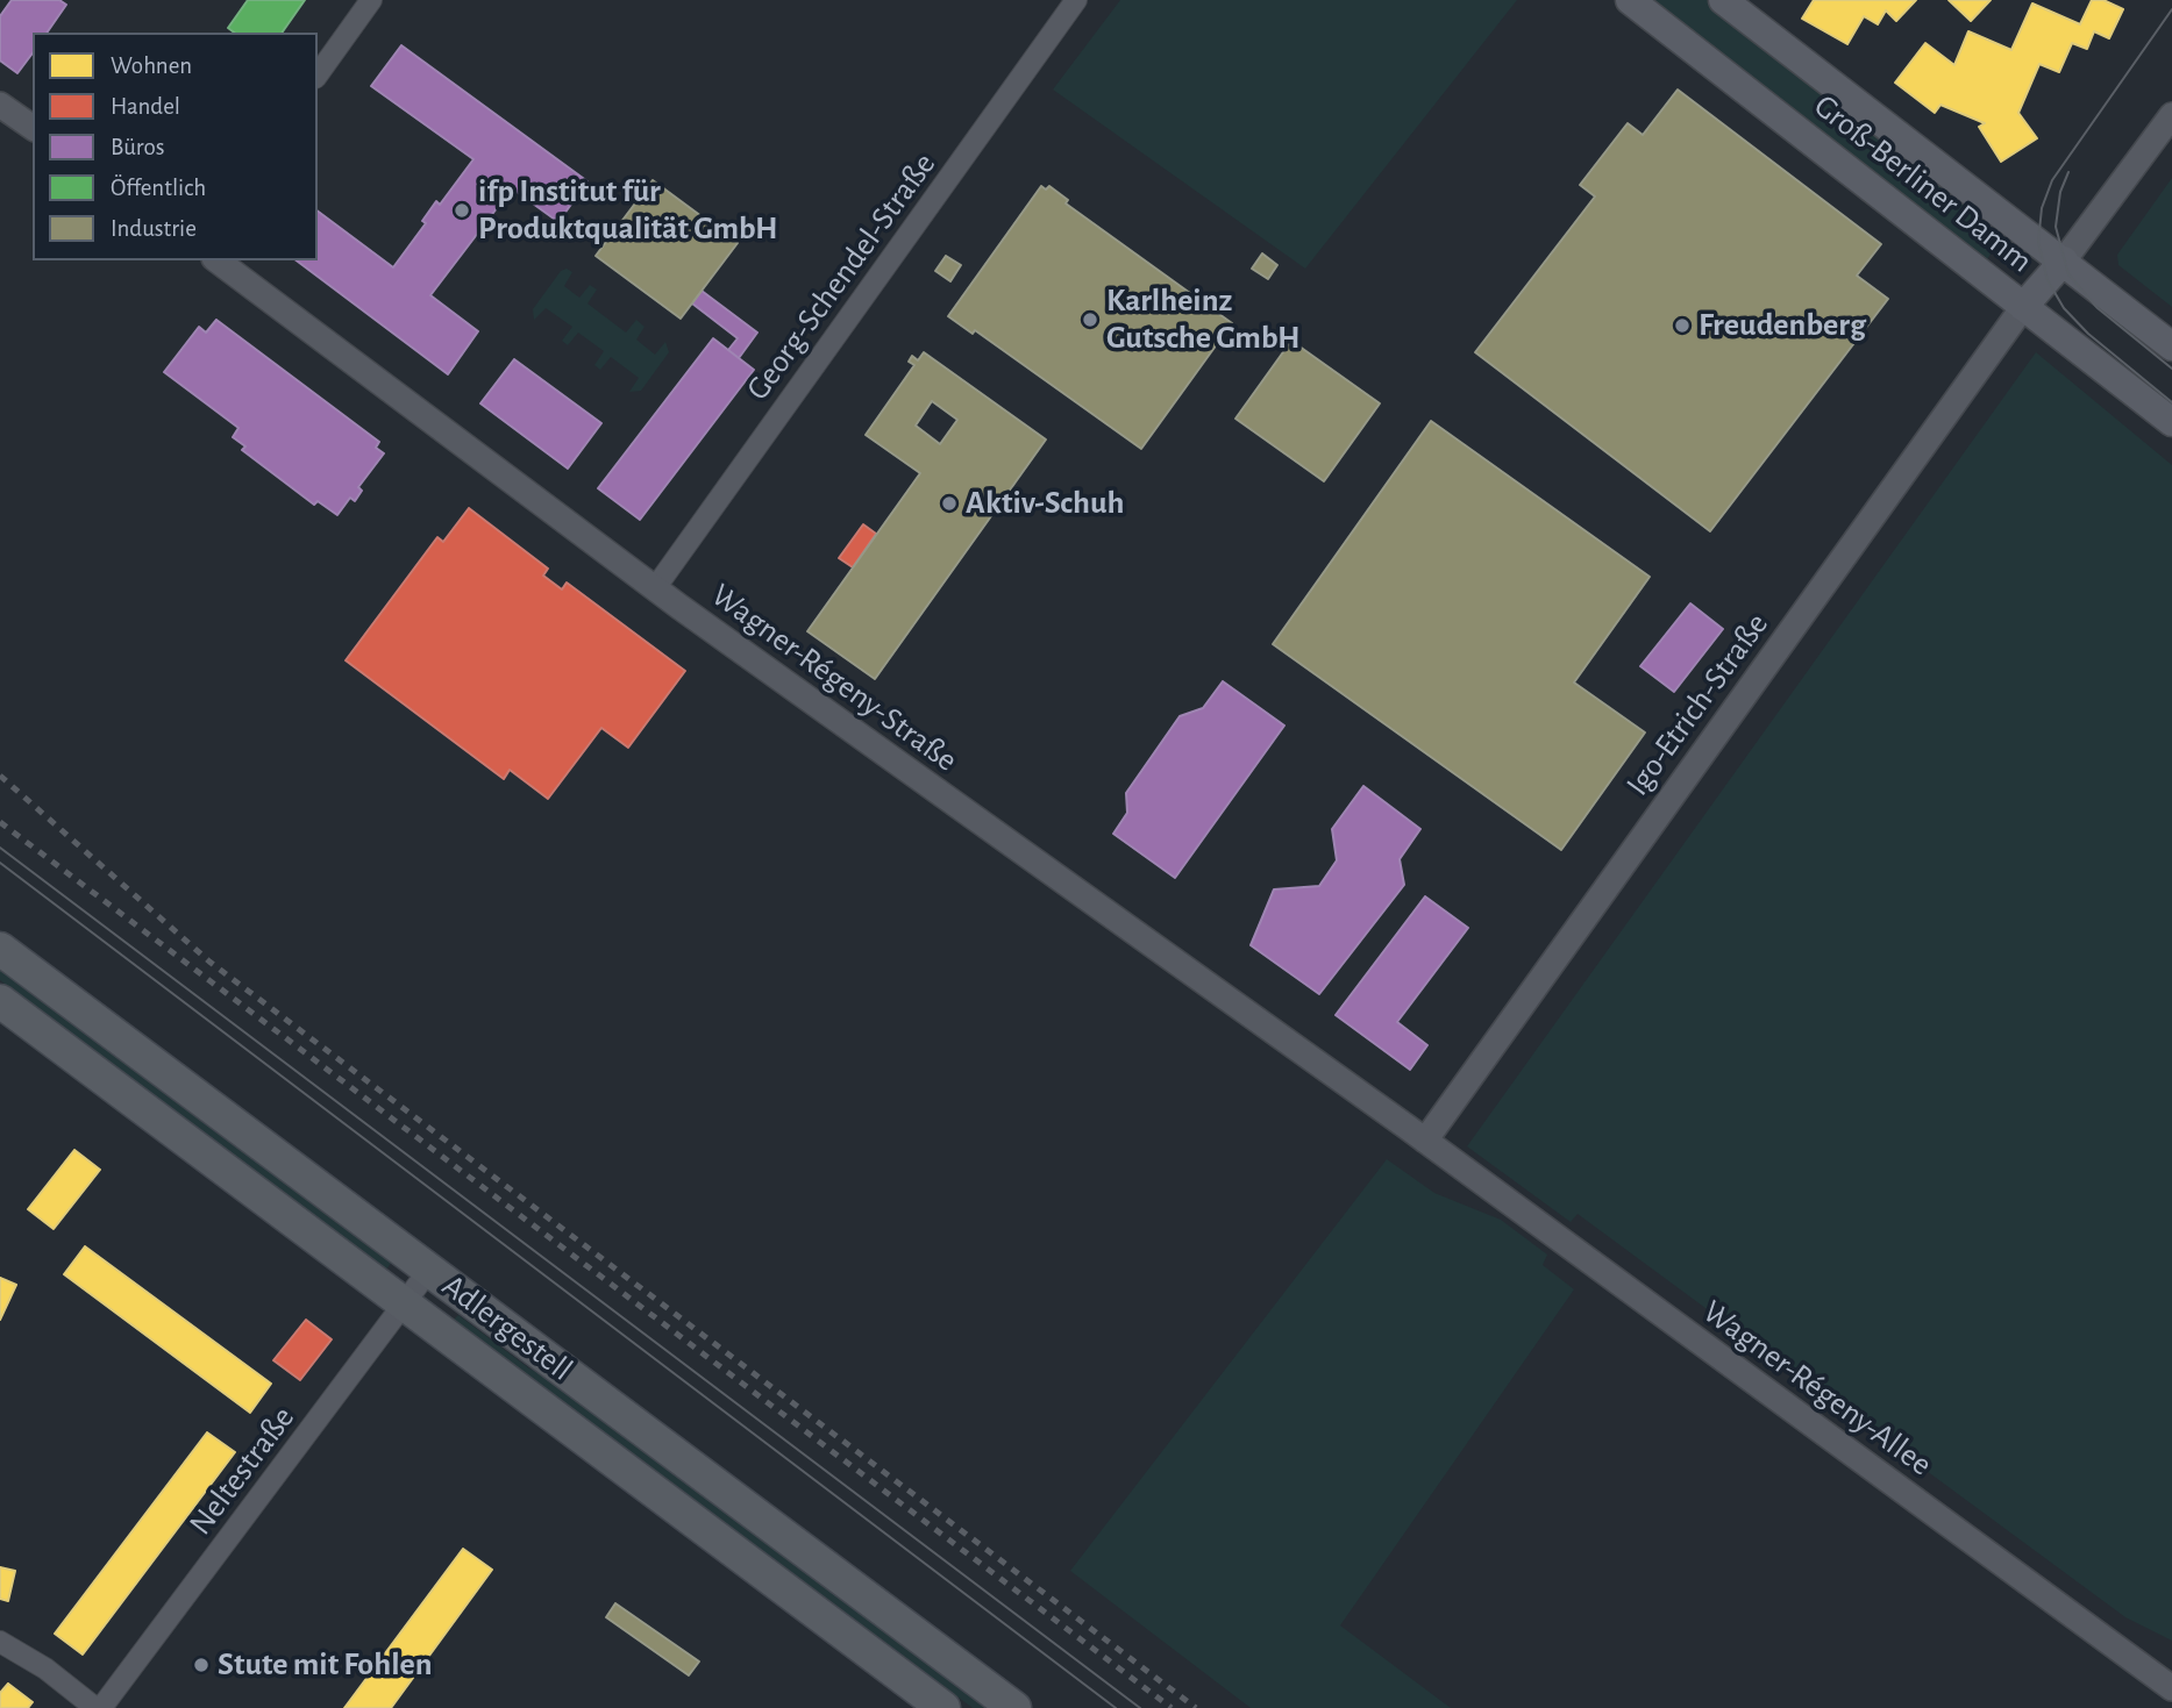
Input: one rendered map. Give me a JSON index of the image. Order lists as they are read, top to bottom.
{
  "streets": {
    "main road": ["Groß-Berliner Damm", "Adlergestell"],
    "street": [
      "Georg-Schendel-Straße",
      "Wagner-Régeny-Straße",
      "Igo-Etrich-Straße",
      "Wagner-Régeny-Allee",
      "Neltestraße"
    ]
  },
  "crossings": [
    ["Groß-Berliner Damm", "Igo-Etrich-Straße"],
    ["Georg-Schendel-Straße", "Wagner-Régeny-Straße"],
    ["Wagner-Régeny-Straße", "Igo-Etrich-Straße"],
    ["Wagner-Régeny-Straße", "Wagner-Régeny-Allee"],
    ["Igo-Etrich-Straße", "Wagner-Régeny-Allee"],
    ["Adlergestell", "Neltestraße"]
  ],
  "places": [
    "ifp Institut für Produktqualität GmbH",
    "Karlheinz Gutsche GmbH",
    "Freudenberg",
    "Aktiv-Schuh",
    "Stute mit Fohlen"
  ],
  "legend": [
    "Wohnen",
    "Handel",
    "Büros",
    "Öffentlich",
    "Industrie"
  ]
}
